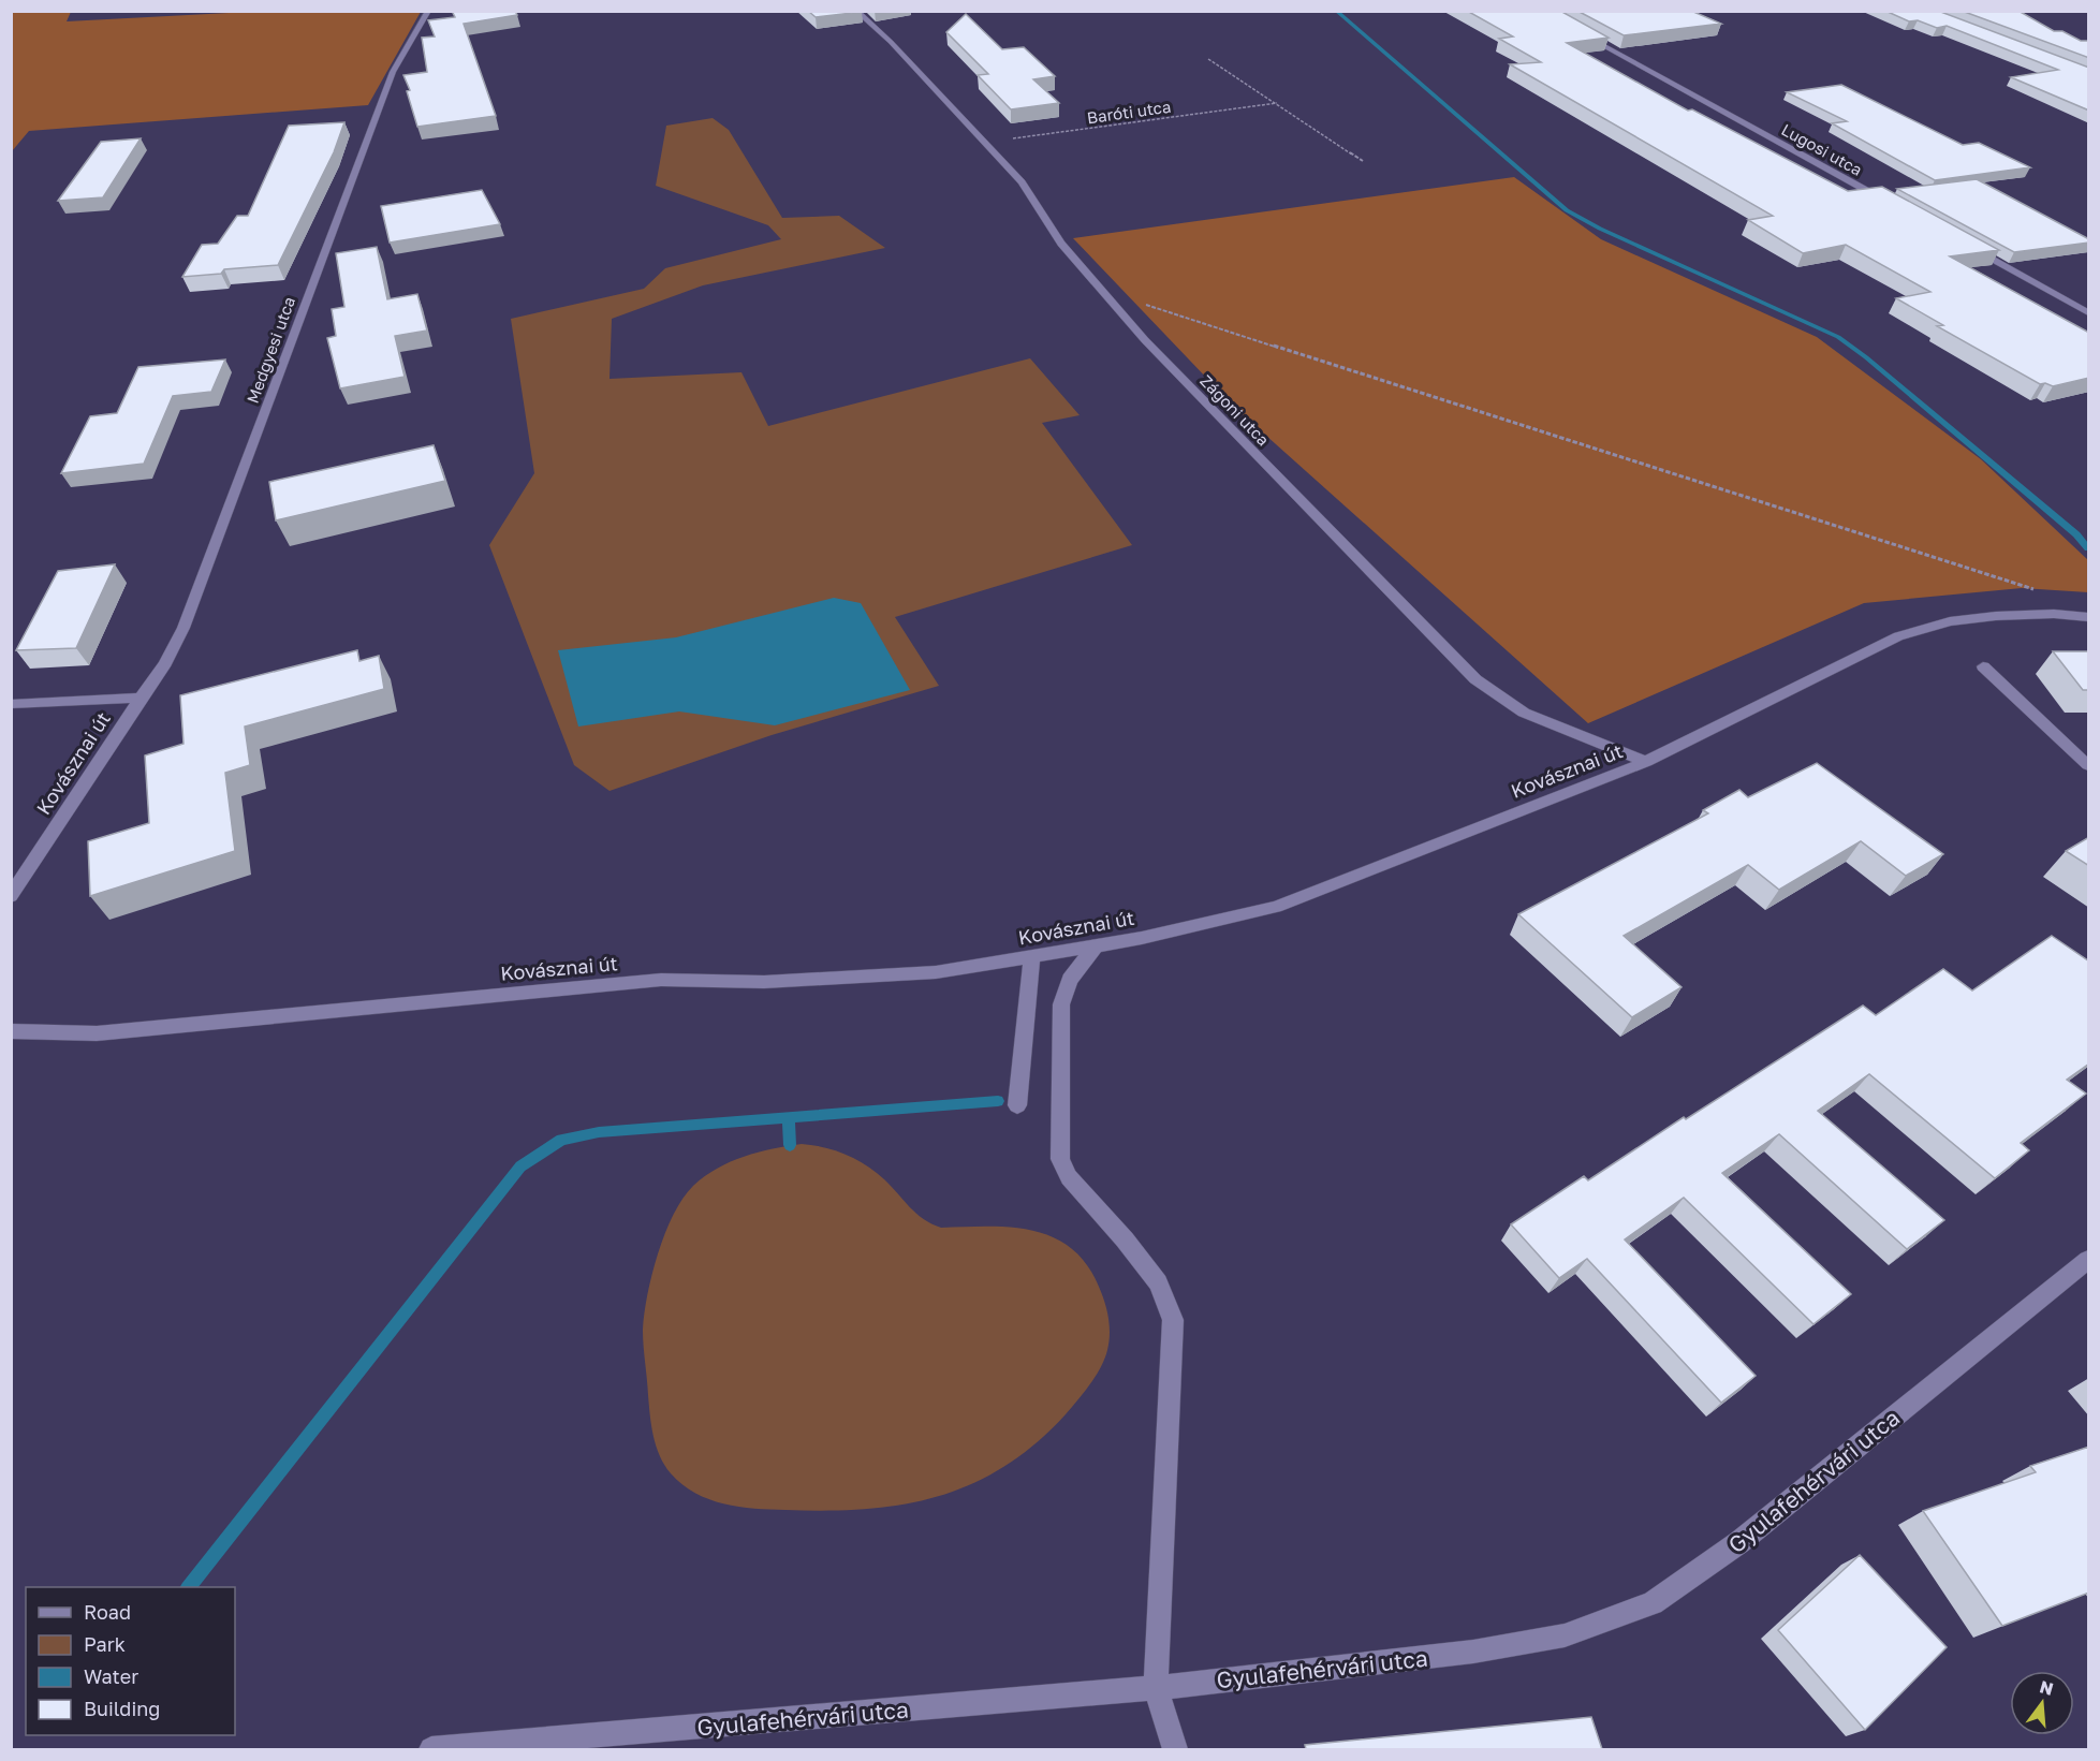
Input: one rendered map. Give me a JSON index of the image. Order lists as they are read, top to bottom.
{
  "streets": {
    "street": [
      "Lugosi utca",
      "Medgyesi utca",
      "Zágoni utca",
      "Kovásznai út",
      "Gyulafehérvári utca"
    ],
    "path": ["Baróti utca"]
  },
  "crossings": [
    ["Baróti utca", "Zágoni utca"],
    ["Medgyesi utca", "Kovásznai út"],
    ["Zágoni utca", "Kovásznai út"]
  ],
  "legend": [
    "Road",
    "Park",
    "Water",
    "Building"
  ],
  "north": "top"
}
